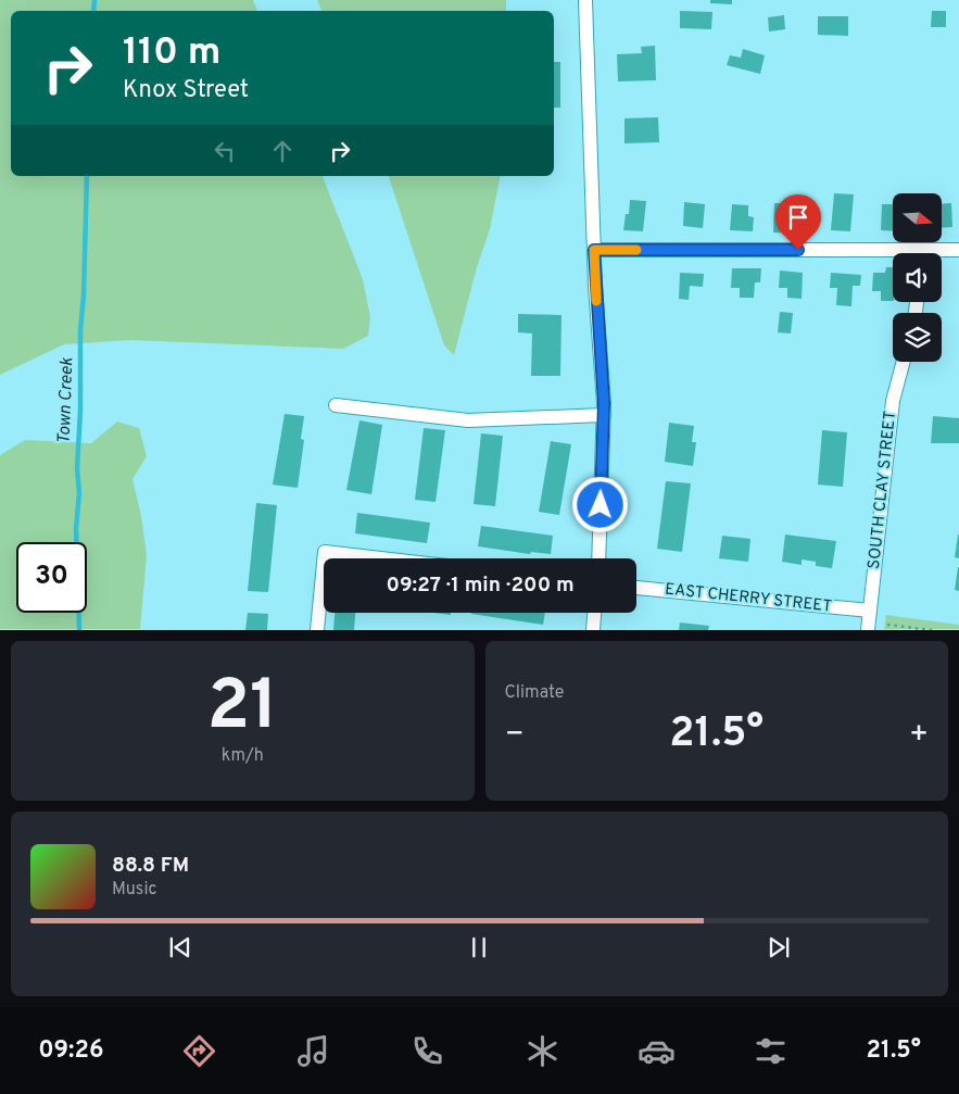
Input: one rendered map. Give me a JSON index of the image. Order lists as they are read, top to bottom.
{
  "streets": {
    "street": ["SOUTH CLAY STREET", "EAST CHERRY STREET"]
  },
  "crossings": [
    ["SOUTH CLAY STREET", "EAST CHERRY STREET"]
  ],
  "water": ["Town Creek"],
  "north": "right",
  "page": {
    "turn": ["110 m", "Knox Street"],
    "limit": "30",
    "trip": "09:27 · 1 min · 200 m",
    "tile": [
      ["21", "km/h"],
      "Climate"
    ],
    "heat": ["−", "21.5°", "+"],
    "song": ["88.8 FM", "Music"],
    "tabs": ["09:26", "21.5°"]
  }
}
